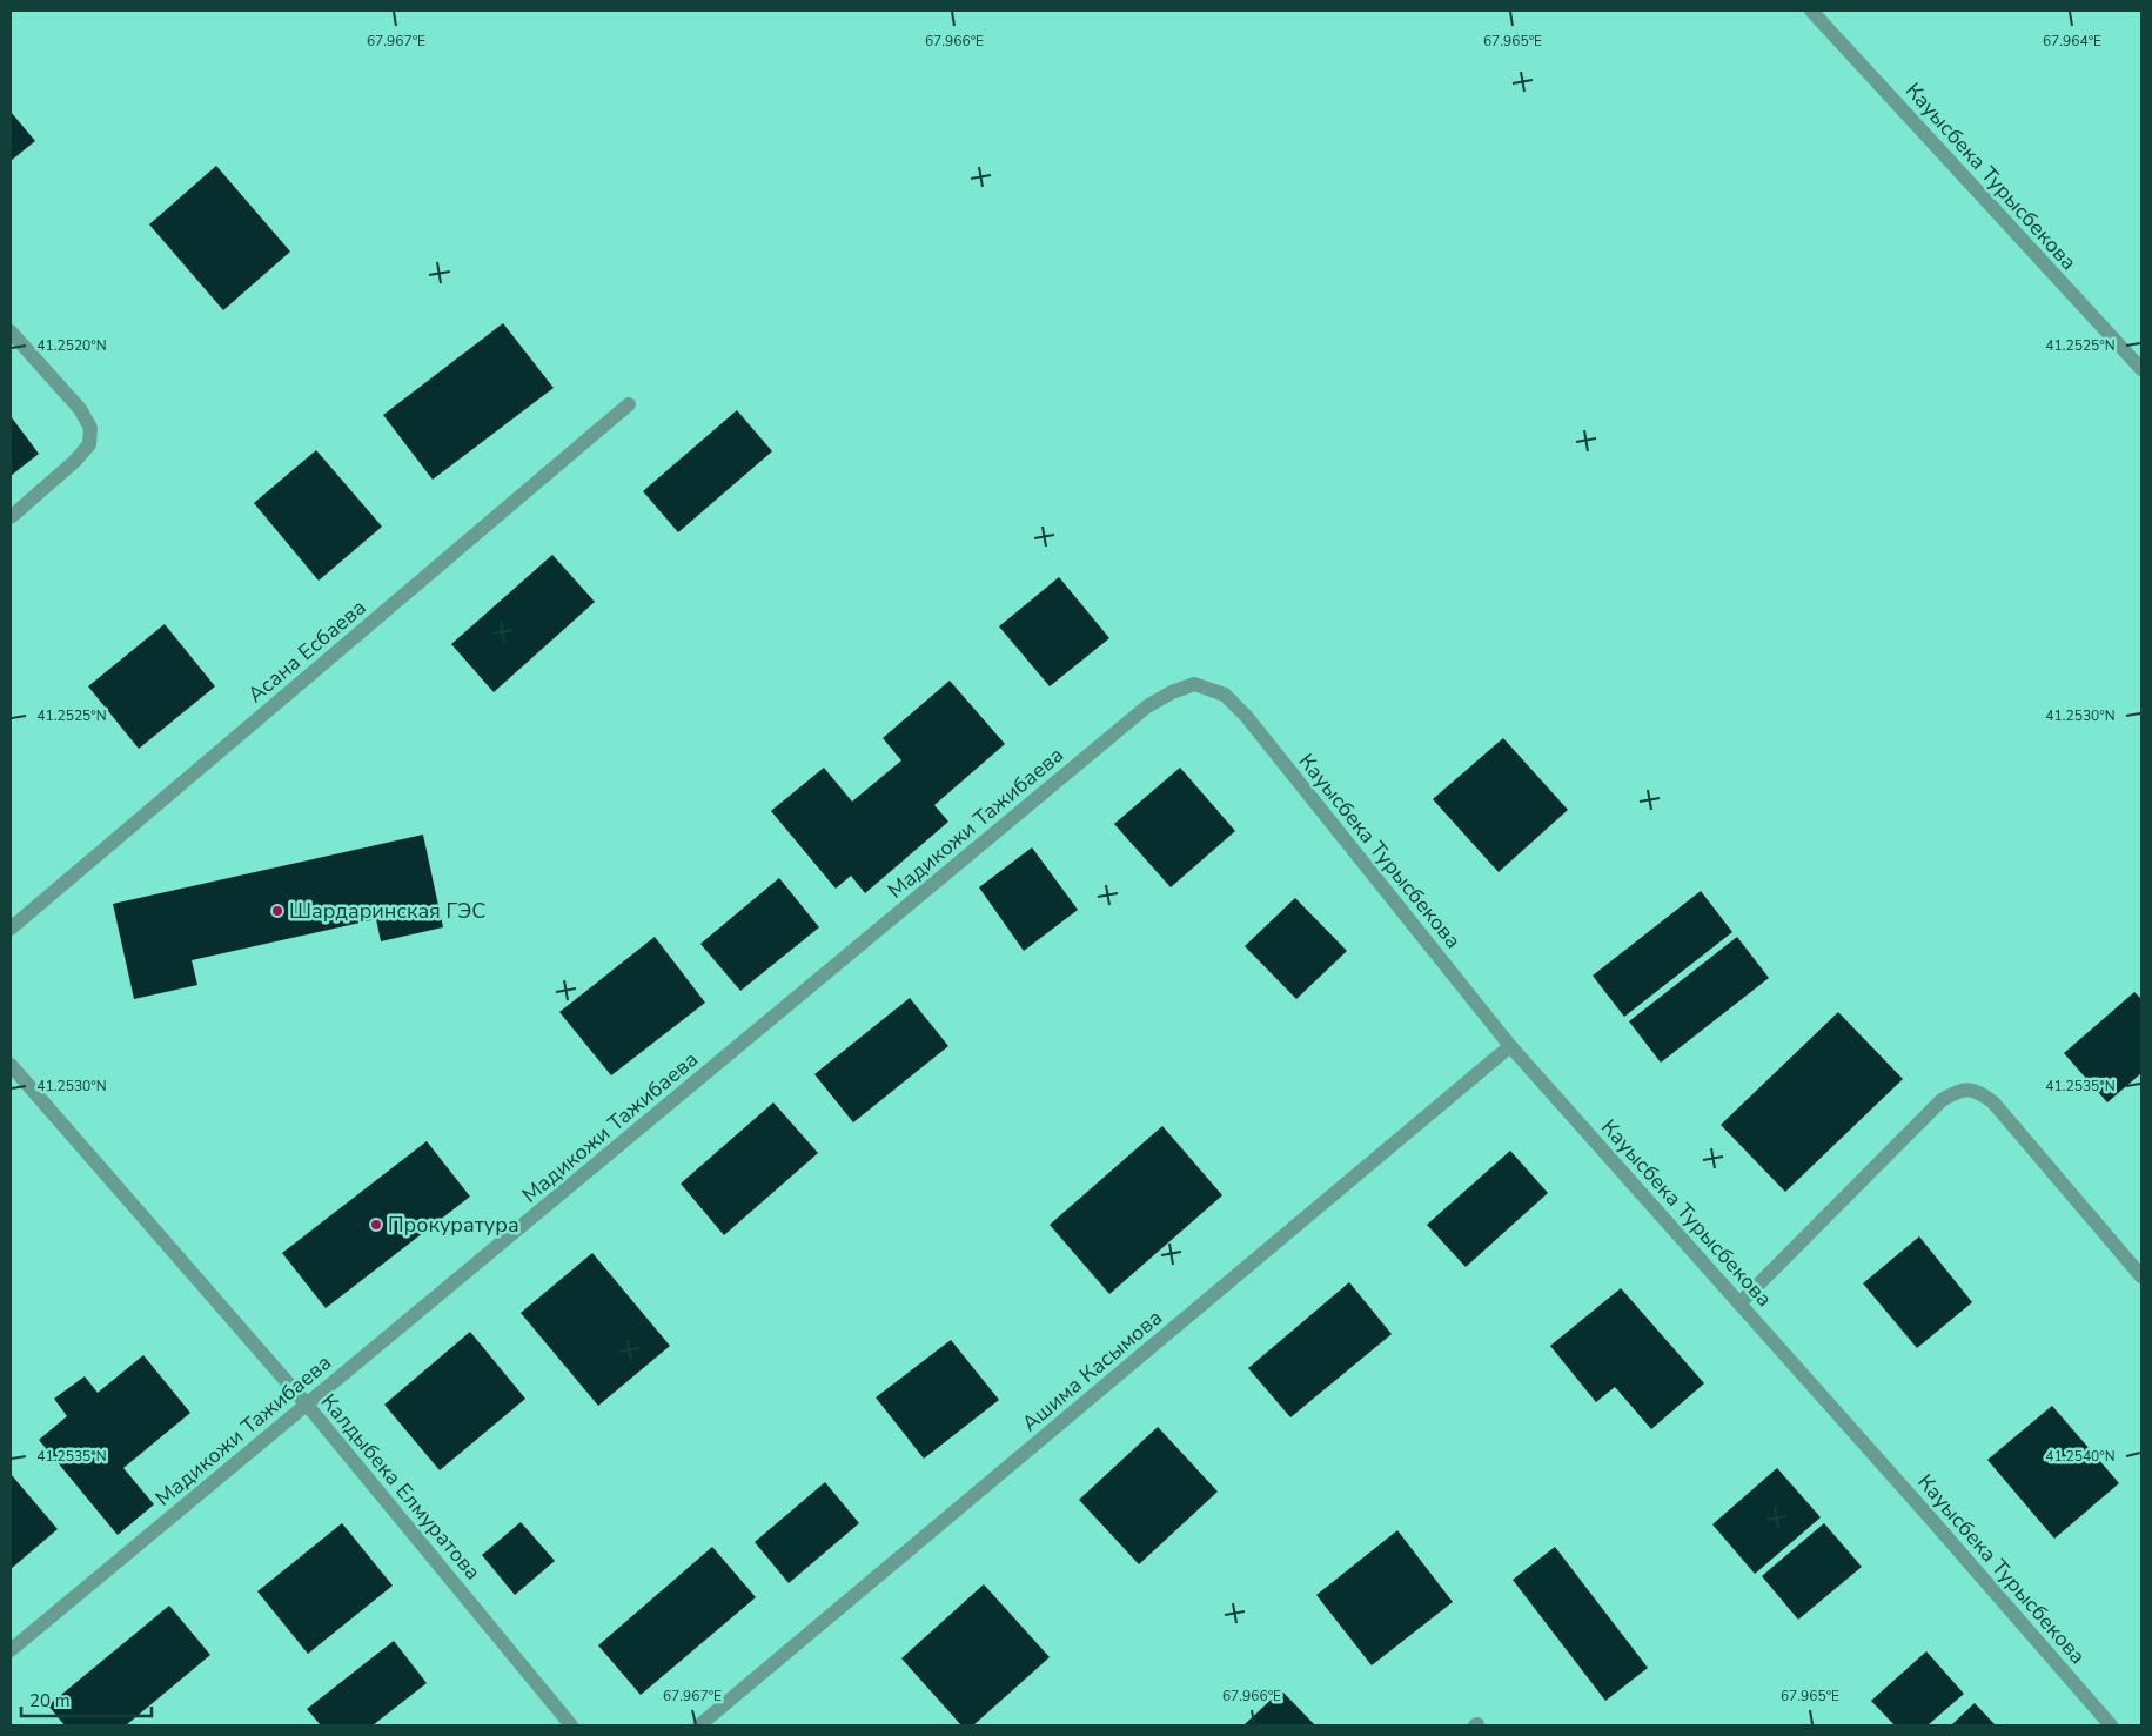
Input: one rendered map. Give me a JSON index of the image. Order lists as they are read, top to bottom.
{
  "streets": {
    "street": [
      "Кауысбека Турысбекова",
      "Асана Есбаева",
      "Мадикожи Тажибаева",
      "Ашима Касымова",
      "Калдыбека Елмуратова"
    ]
  },
  "crossings": [
    ["Кауысбека Турысбекова", "Мадикожи Тажибаева"],
    ["Кауысбека Турысбекова", "Ашима Касымова"],
    ["Мадикожи Тажибаева", "Калдыбека Елмуратова"]
  ],
  "places": ["Шардаринская ГЭС", "Прокуратура"],
  "scale_bar": "20 m",
  "coordinates": [
    "67.967°E",
    "67.966°E",
    "67.965°E",
    "67.964°E",
    "41.2525°N",
    "41.2520°N",
    "41.2530°N",
    "41.2535°N",
    "41.2540°N"
  ]
}
